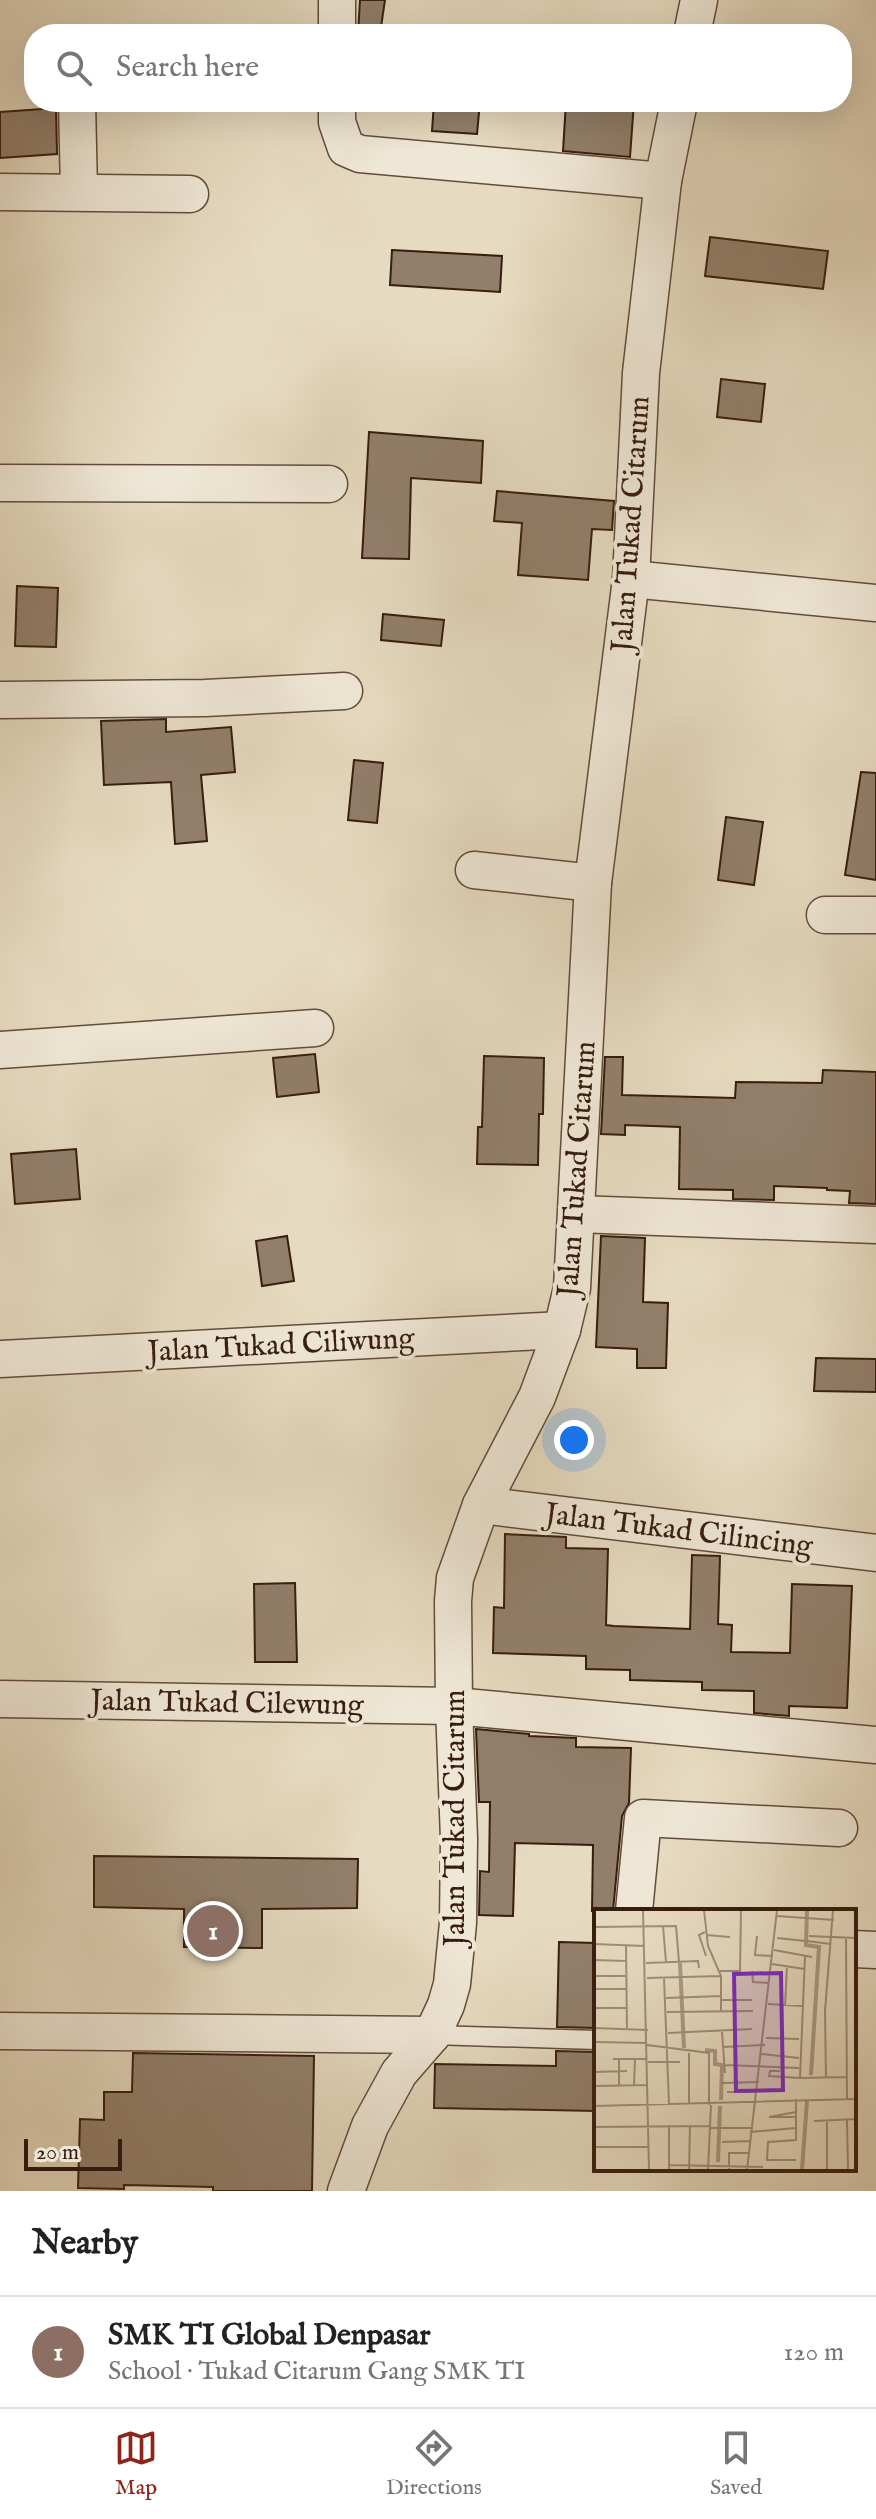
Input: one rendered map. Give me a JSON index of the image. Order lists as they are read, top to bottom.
{
  "streets": {
    "street": [
      "Jalan Tukad Citarum",
      "Jalan Tukad Ciliwung",
      "Jalan Tukad Cilincing",
      "Jalan Tukad Cilewung"
    ]
  },
  "crossings": [
    ["Jalan Tukad Citarum", "Jalan Tukad Ciliwung"],
    ["Jalan Tukad Citarum", "Jalan Tukad Cilincing"],
    ["Jalan Tukad Citarum", "Jalan Tukad Cilewung"]
  ],
  "scale_bar": "20 m",
  "page": {
    "search": "Search here",
    "pins": "1",
    "scale": "20 m",
    "heading": "Nearby",
    "list": [
      {
        "mark": "1",
        "name": "SMK TI Global Denpasar",
        "note": "School · Tukad Citarum Gang SMK TI",
        "value": "120 m"
      }
    ],
    "nav": ["Map", "Directions", "Saved"]
  }
}
